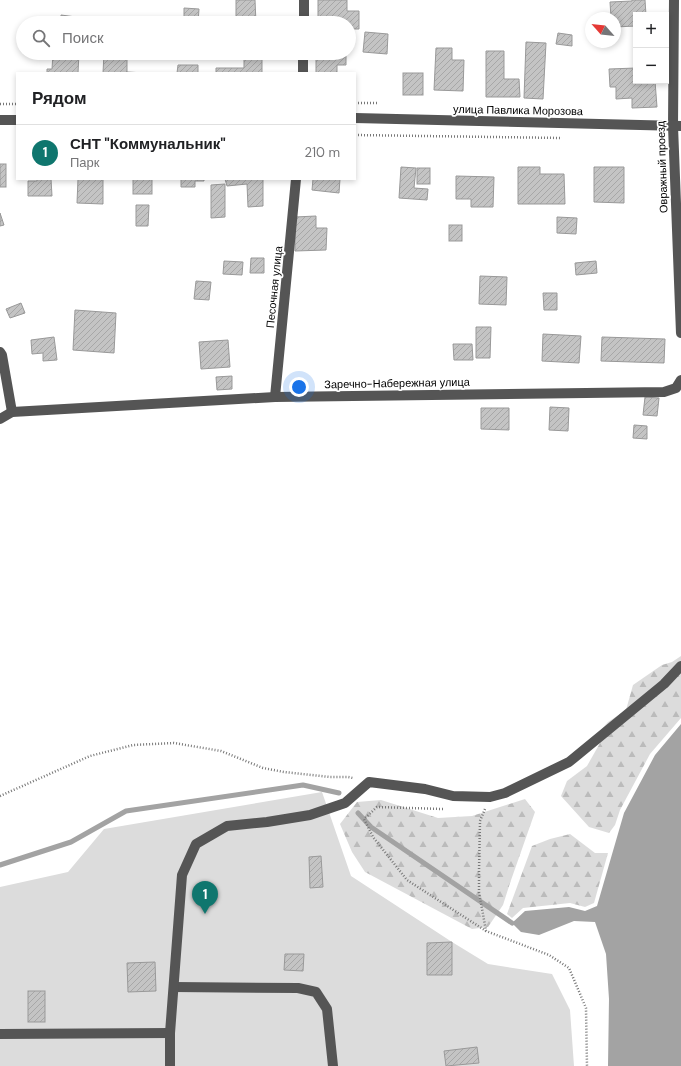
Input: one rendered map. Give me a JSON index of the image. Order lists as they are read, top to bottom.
{
  "streets": {
    "street": [
      "улица Павлика Морозова",
      "Овражный проезд",
      "Песочная улица",
      "Заречно-Набережная улица"
    ]
  },
  "crossings": [
    ["улица Павлика Морозова", "Овражный проезд"],
    ["Песочная улица", "Заречно-Набережная улица"]
  ],
  "north": "top left",
  "page": {
    "map_buttons": ["+", "−"],
    "search": "Поиск",
    "heading": "Рядом",
    "list": [
      {
        "mark": "1",
        "name": "СНТ \"Коммунальник\"",
        "note": "Парк",
        "value": "210 m"
      }
    ],
    "pins": "1"
  }
}
